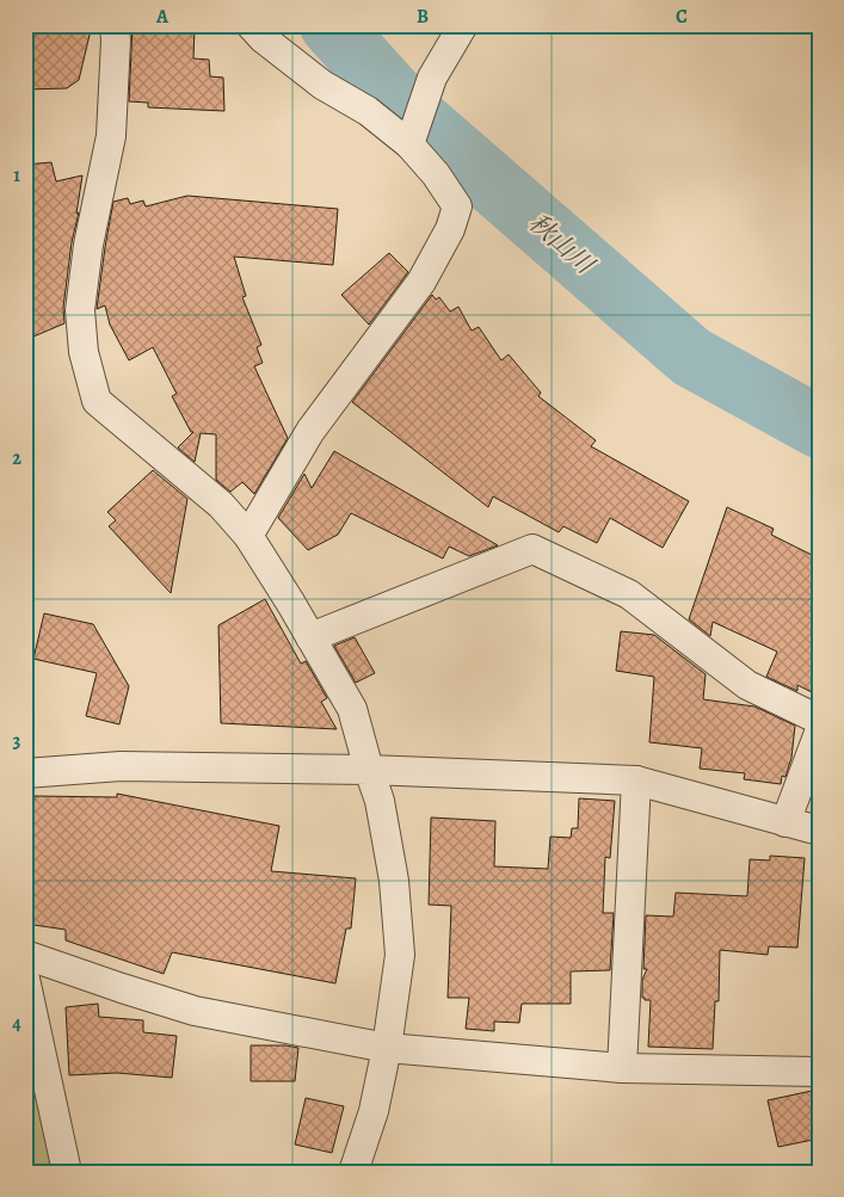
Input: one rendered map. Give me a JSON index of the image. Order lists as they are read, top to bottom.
{
  "water": ["秋山川"],
  "grid": {
    "columns": ["A", "B", "C"],
    "rows": [
      "1",
      "2",
      "3",
      "4"
    ]
  }
}
